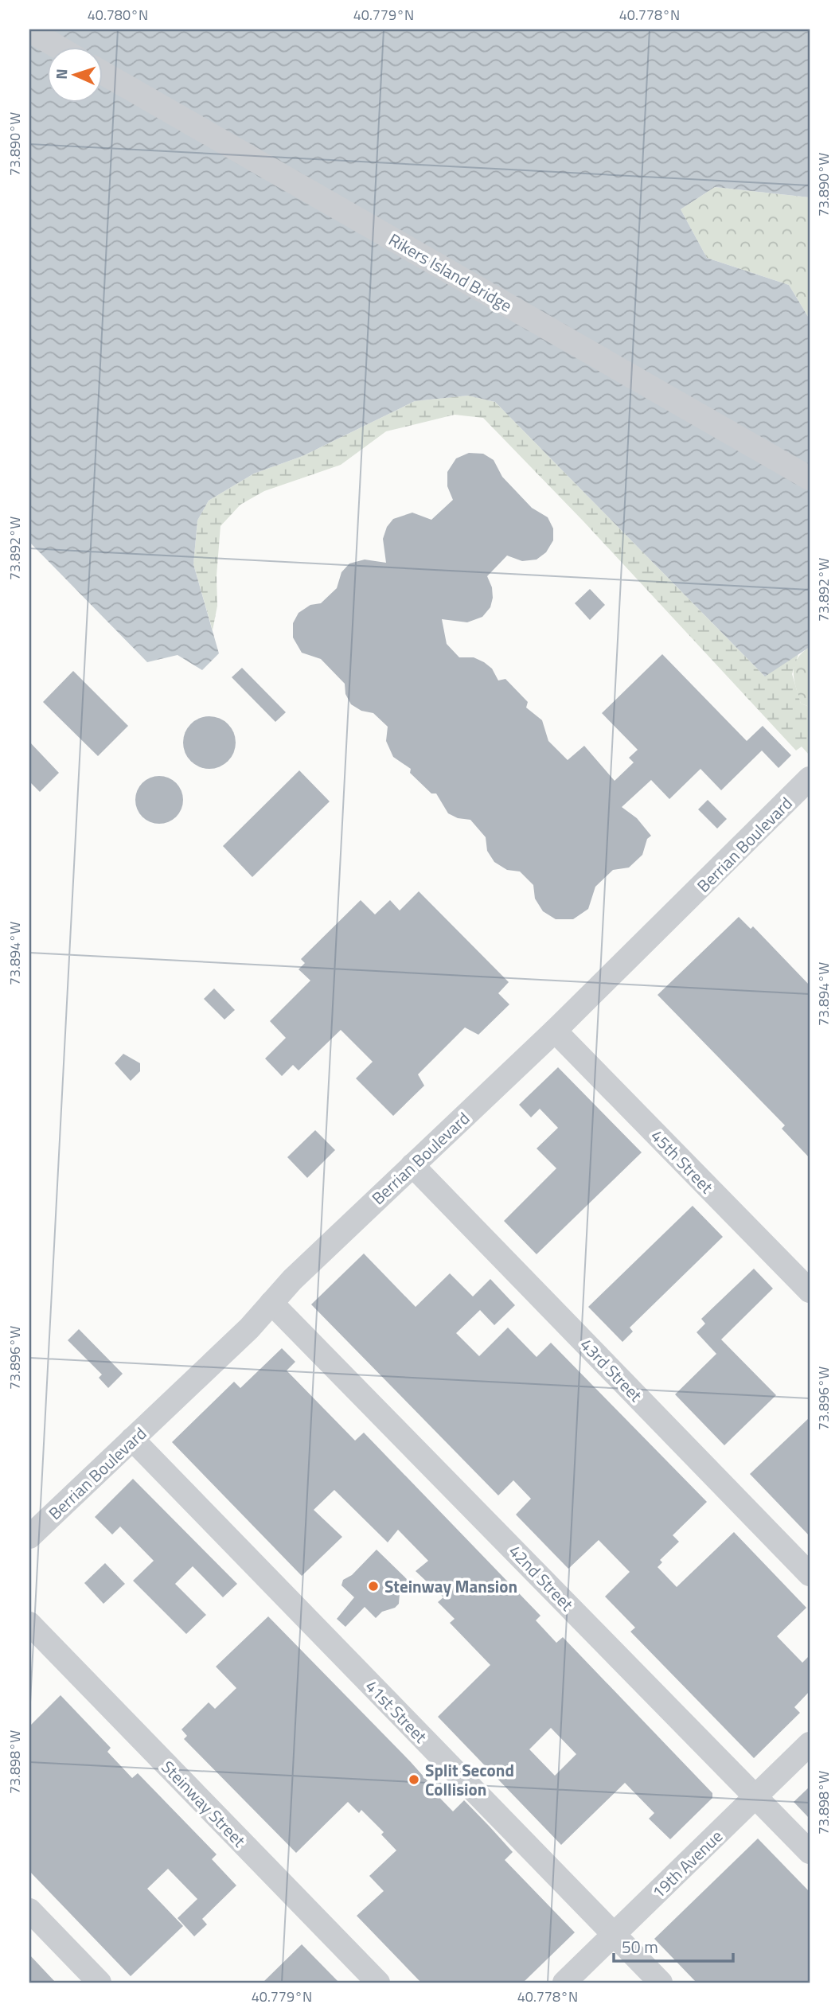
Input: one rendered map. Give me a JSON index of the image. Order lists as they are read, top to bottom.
{
  "streets": {
    "street": [
      "Rikers Island Bridge",
      "Berrian Boulevard",
      "45th Street",
      "43rd Street",
      "42nd Street",
      "41st Street",
      "Steinway Street",
      "19th Avenue"
    ]
  },
  "crossings": [
    ["Berrian Boulevard", "45th Street"],
    ["Berrian Boulevard", "43rd Street"],
    ["Berrian Boulevard", "42nd Street"],
    ["Berrian Boulevard", "41st Street"],
    ["42nd Street", "19th Avenue"],
    ["41st Street", "19th Avenue"]
  ],
  "places": ["Steinway Mansion", "Split Second Collision"],
  "scale_bar": "50 m",
  "north": "left",
  "coordinates": [
    "40.780°N",
    "40.779°N",
    "40.778°N",
    "73.890°W",
    "73.892°W",
    "73.894°W",
    "73.896°W",
    "73.898°W"
  ]
}
